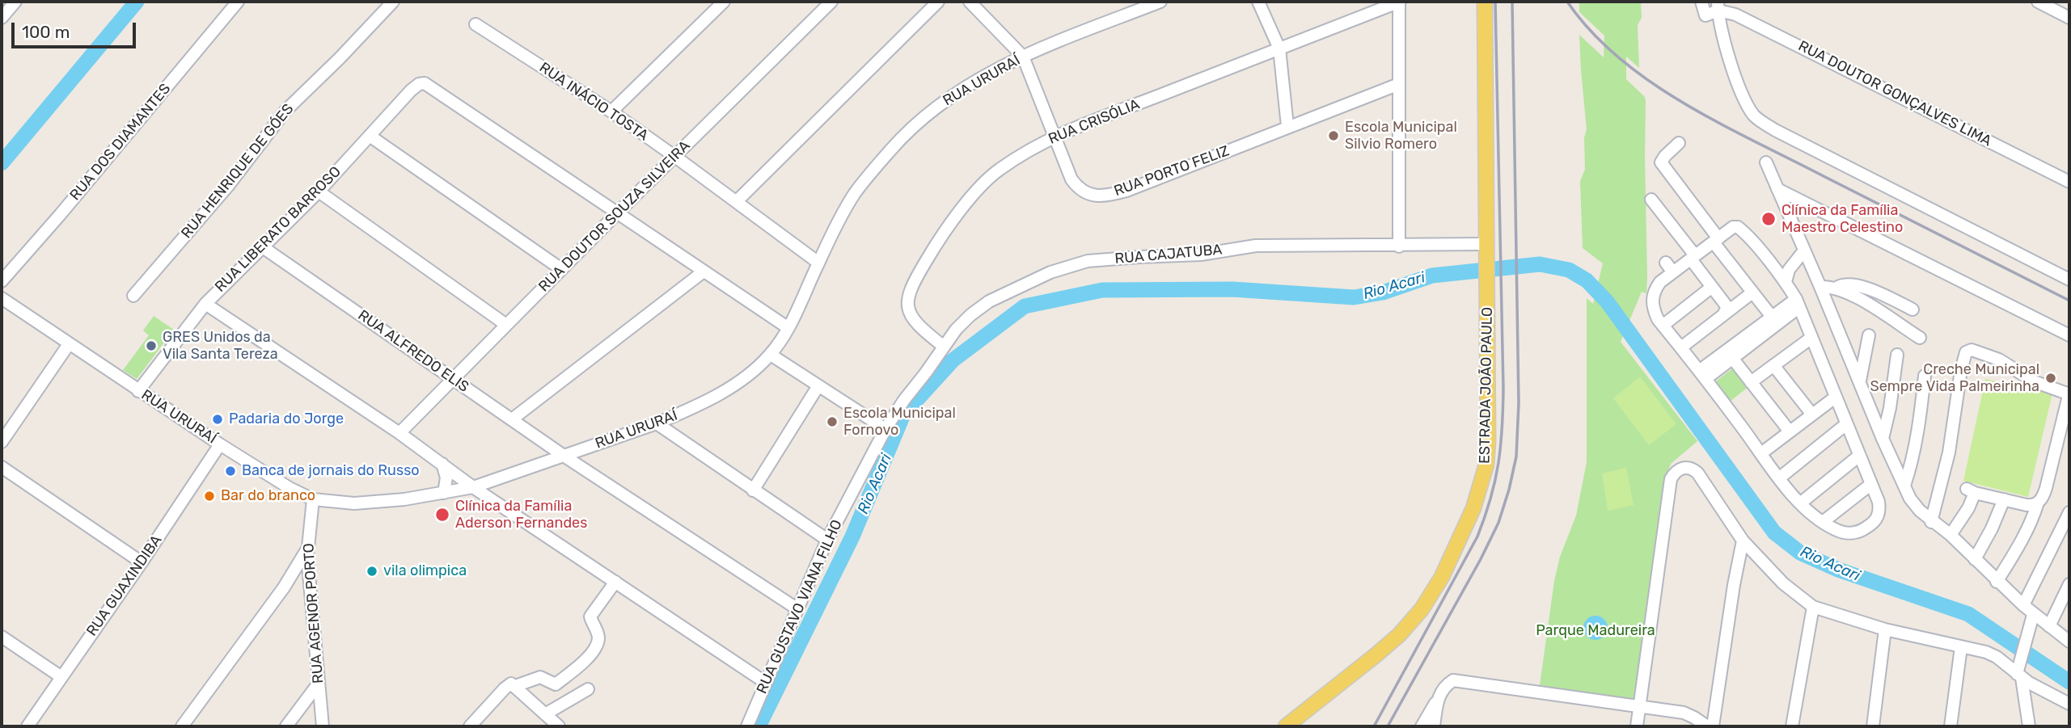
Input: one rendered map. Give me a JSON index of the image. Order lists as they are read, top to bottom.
{
  "streets": {
    "main road": ["ESTRADA JOÃO PAULO"],
    "street": [
      "RUA URURAÍ",
      "RUA DOUTOR GONÇALVES LIMA",
      "RUA INÁCIO TOSTA",
      "RUA CRISÓLIA",
      "RUA DOS DIAMANTES",
      "RUA HENRIQUE DE GÓES",
      "RUA PORTO FELIZ",
      "RUA DOUTOR SOUZA SILVEIRA",
      "RUA LIBERATO BARROSO",
      "RUA CAJATUBA",
      "RUA ALFREDO ELIS",
      "RUA GUAXINDIBA",
      "RUA GUSTAVO VIANA FILHO",
      "RUA AGENOR PORTO"
    ]
  },
  "crossings": [
    ["RUA URURAÍ", "RUA INÁCIO TOSTA"],
    ["RUA URURAÍ", "RUA PORTO FELIZ"],
    ["RUA URURAÍ", "RUA LIBERATO BARROSO"],
    ["RUA URURAÍ", "RUA ALFREDO ELIS"],
    ["RUA URURAÍ", "RUA GUAXINDIBA"],
    ["RUA URURAÍ", "RUA AGENOR PORTO"],
    ["RUA INÁCIO TOSTA", "RUA DOUTOR SOUZA SILVEIRA"],
    ["RUA CRISÓLIA", "RUA PORTO FELIZ"],
    ["RUA CRISÓLIA", "RUA CAJATUBA"],
    ["RUA DOUTOR SOUZA SILVEIRA", "RUA LIBERATO BARROSO"],
    ["RUA DOUTOR SOUZA SILVEIRA", "RUA ALFREDO ELIS"],
    ["RUA LIBERATO BARROSO", "RUA ALFREDO ELIS"],
    ["RUA CAJATUBA", "ESTRADA JOÃO PAULO"],
    ["RUA CAJATUBA", "RUA GUSTAVO VIANA FILHO"],
    ["RUA ALFREDO ELIS", "RUA GUSTAVO VIANA FILHO"]
  ],
  "water": ["Rio Acari"],
  "parks": ["Parque Madureira"],
  "places": [
    "Escola Municipal Silvio Romero",
    "Clínica da Família Maestro Celestino",
    "GRES Unidos da Vila Santa Tereza",
    "Creche Municipal Sempre Vida Palmeirinha",
    "Padaria do Jorge",
    "Escola Municipal Fornovo",
    "Banca de jornais do Russo",
    "Bar do branco",
    "Clínica da Família Aderson Fernandes",
    "vila olimpica"
  ],
  "scale_bar": "100 m"
}
